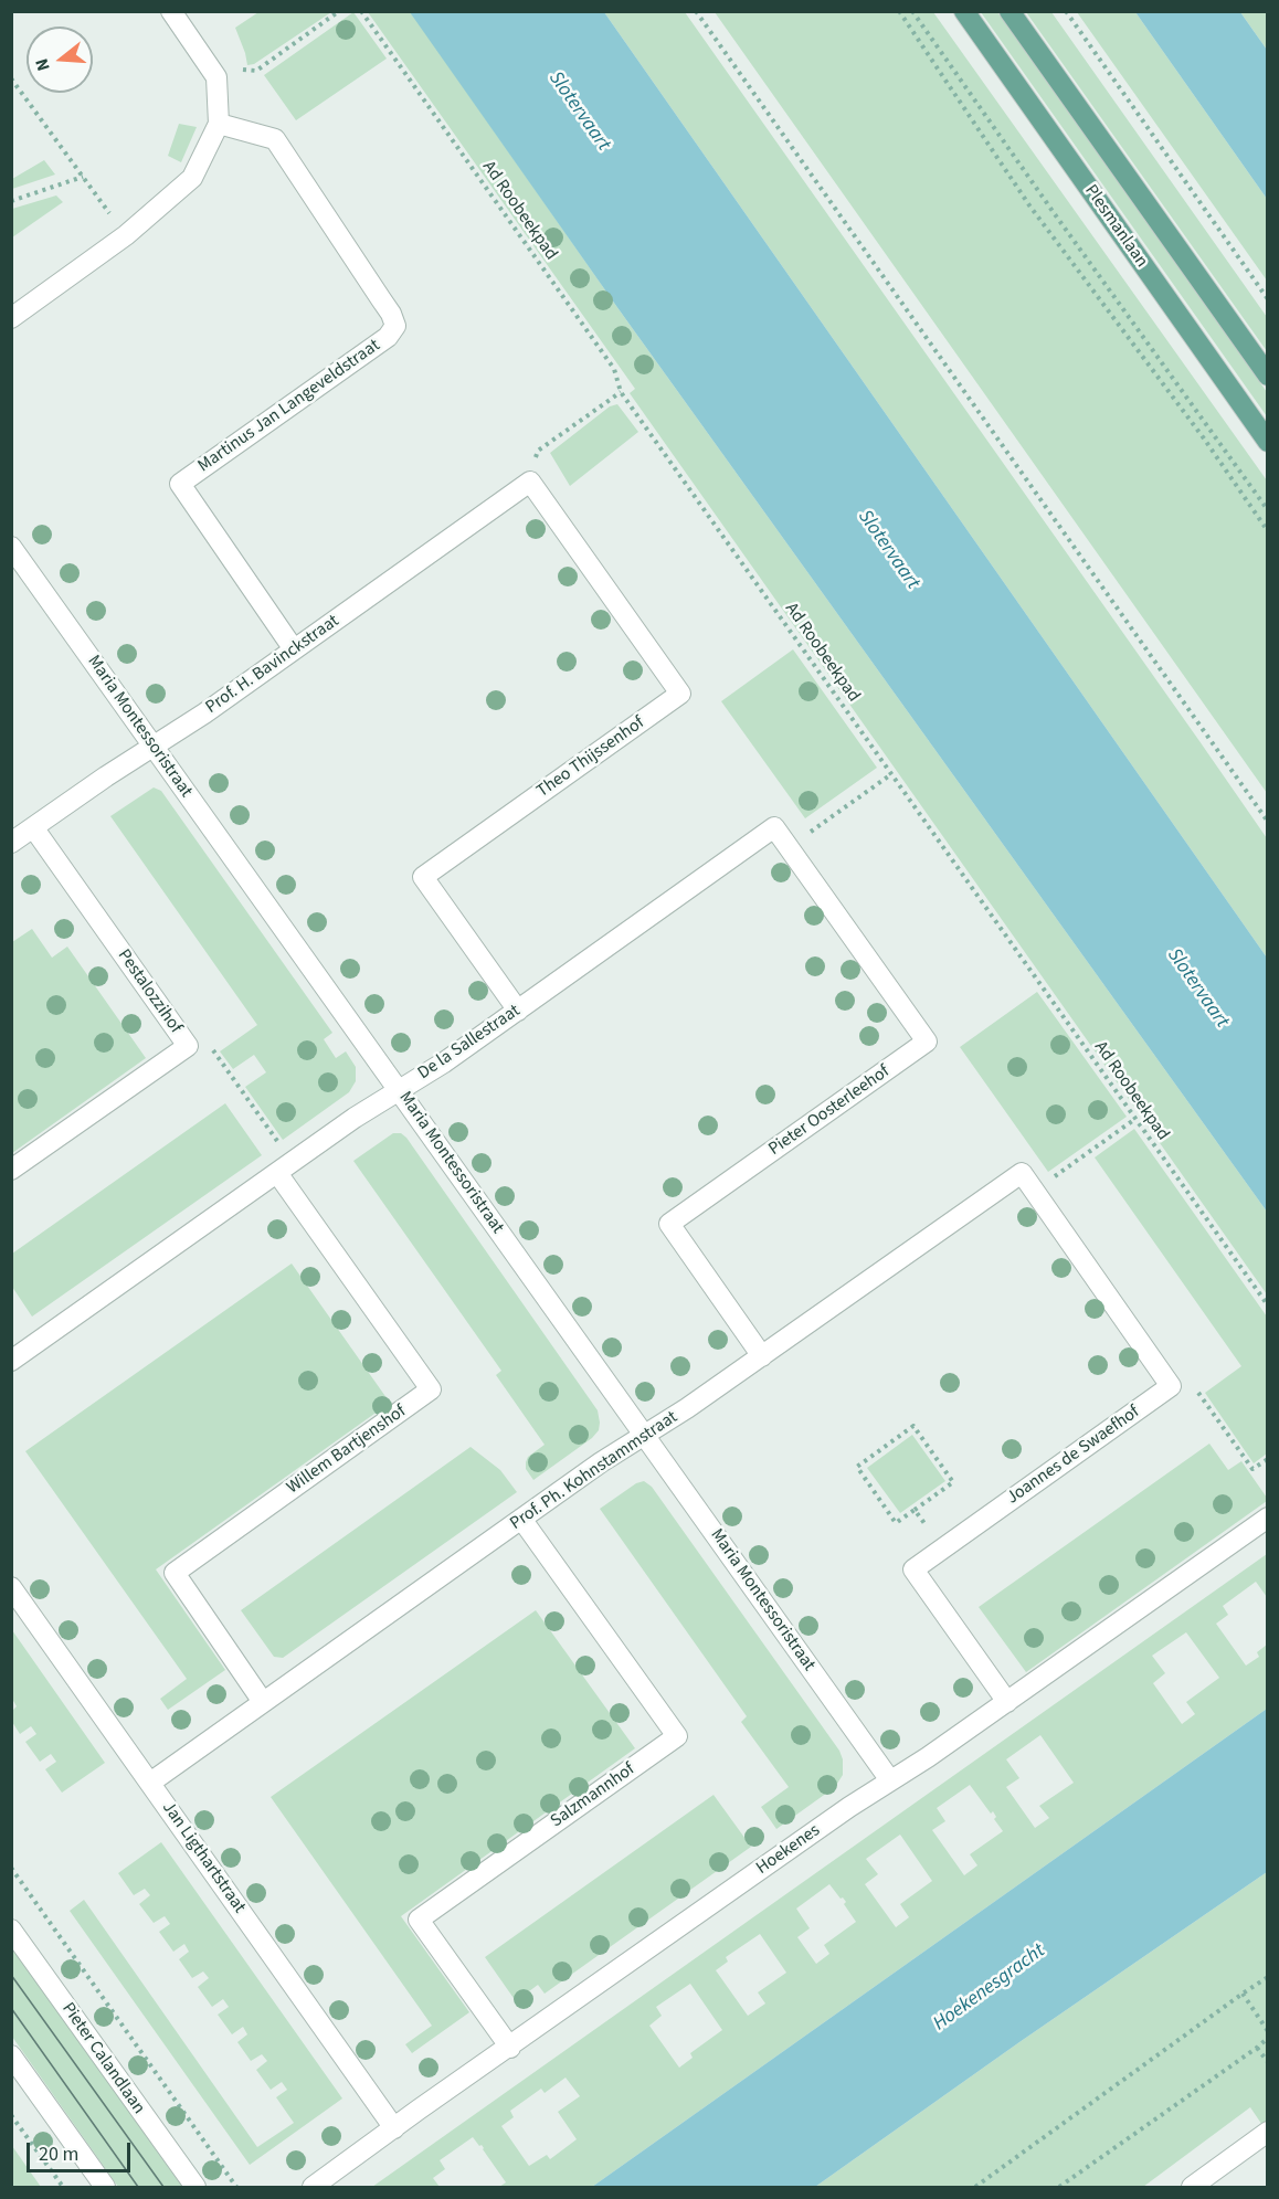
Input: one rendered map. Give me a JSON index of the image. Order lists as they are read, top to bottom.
{
  "streets": {
    "main road": ["Plesmanlaan"],
    "street": [
      "Martinus Jan Langeveldstraat",
      "Prof. H. Bavinckstraat",
      "Maria Montessoristraat",
      "Theo Thijssenhof",
      "Pestalozzihof",
      "De la Sallestraat",
      "Pieter Oosterleehof",
      "Willem Bartjenshof",
      "Joannes de Swaefhof",
      "Prof. Ph. Kohnstammstraat",
      "Salzmannhof",
      "Hoekenes",
      "Jan Ligthartstraat",
      "Pieter Calandlaan"
    ],
    "path": ["Ad Roobeekpad"]
  },
  "crossings": [
    ["Martinus Jan Langeveldstraat", "Prof. H. Bavinckstraat"],
    ["Prof. H. Bavinckstraat", "Maria Montessoristraat"],
    ["Prof. H. Bavinckstraat", "Theo Thijssenhof"],
    ["Prof. H. Bavinckstraat", "Pestalozzihof"],
    ["Maria Montessoristraat", "De la Sallestraat"],
    ["Maria Montessoristraat", "Prof. Ph. Kohnstammstraat"],
    ["Maria Montessoristraat", "Hoekenes"],
    ["Theo Thijssenhof", "De la Sallestraat"],
    ["De la Sallestraat", "Pieter Oosterleehof"],
    ["De la Sallestraat", "Willem Bartjenshof"],
    ["Pieter Oosterleehof", "Prof. Ph. Kohnstammstraat"],
    ["Willem Bartjenshof", "Prof. Ph. Kohnstammstraat"],
    ["Joannes de Swaefhof", "Hoekenes"],
    ["Prof. Ph. Kohnstammstraat", "Salzmannhof"],
    ["Prof. Ph. Kohnstammstraat", "Jan Ligthartstraat"],
    ["Salzmannhof", "Hoekenes"],
    ["Hoekenes", "Jan Ligthartstraat"]
  ],
  "water": ["Slotervaart", "Hoekenesgracht"],
  "scale_bar": "20 m",
  "north": "left"
}
